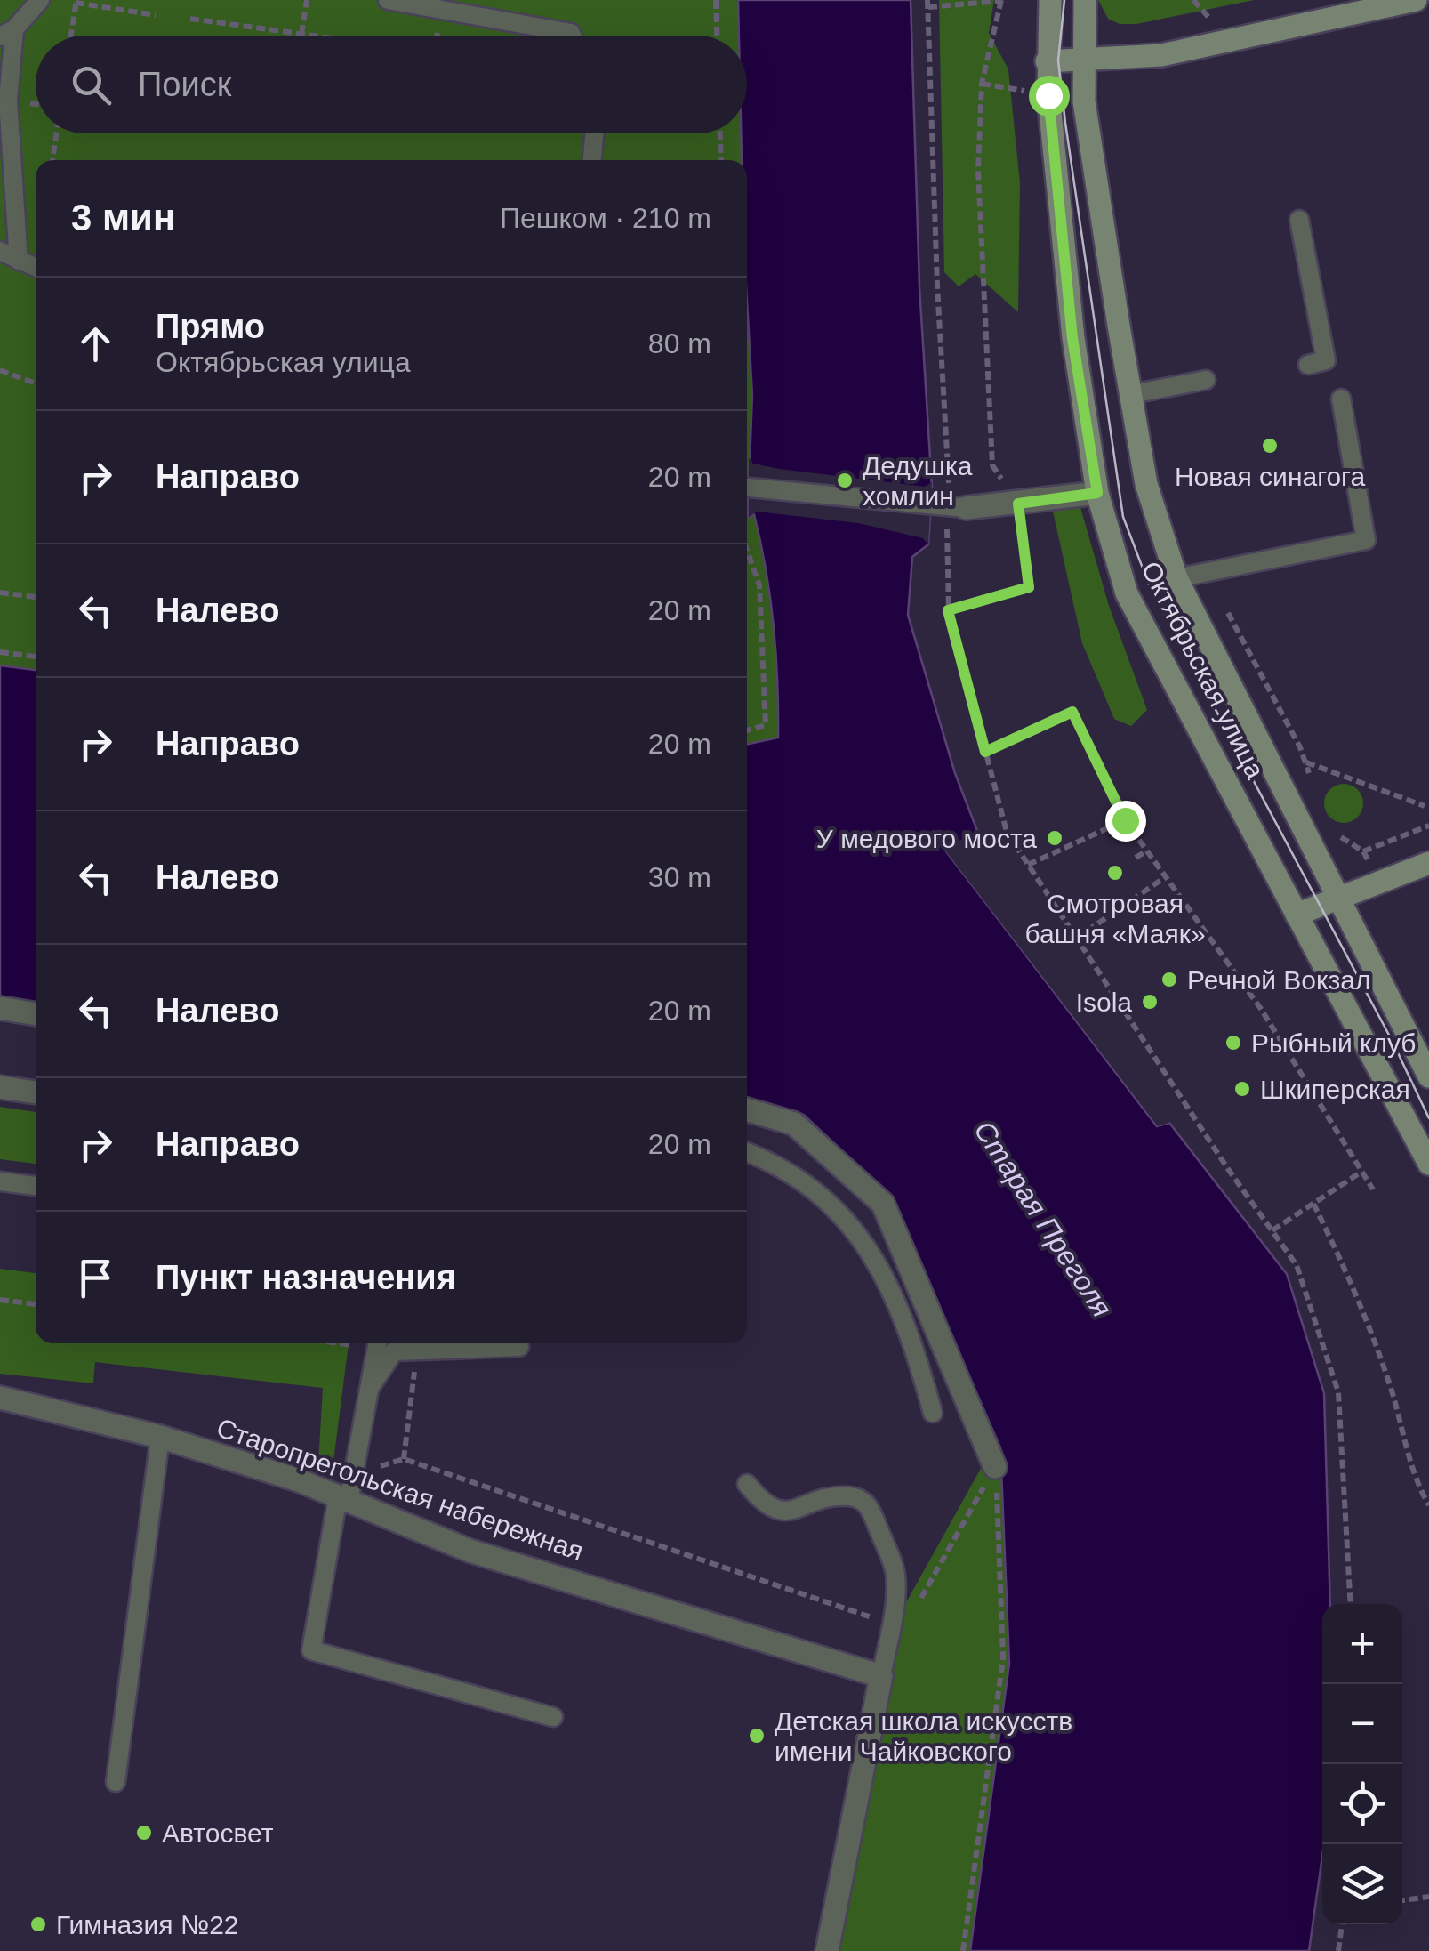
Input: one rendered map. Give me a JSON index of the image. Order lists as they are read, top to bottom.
{
  "streets": {
    "main road": ["Октябрьская улица"],
    "street": ["Старопрегольская набережная"]
  },
  "water": ["Старая Преголя"],
  "places": [
    "Новая синагога",
    "Дедушка хомлин",
    "У медового моста",
    "Смотровая башня «Маяк»",
    "Речной Вокзал",
    "Isola",
    "Рыбный клуб",
    "Шкиперская",
    "Детская школа искусств имени Чайковского",
    "Автосвет",
    "Гимназия №22"
  ],
  "page": {
    "search": "Поиск",
    "heading": ["3 мин", "Пешком · 210 m"],
    "list": [
      ["Прямо", "Октябрьская улица", "80 m"],
      ["Направо", "20 m"],
      ["Налево", "20 m"],
      ["Направо", "20 m"],
      ["Налево", "30 m"],
      ["Налево", "20 m"],
      ["Направо", "20 m"],
      "Пункт назначения"
    ],
    "map_buttons": ["+", "−"]
  }
}
